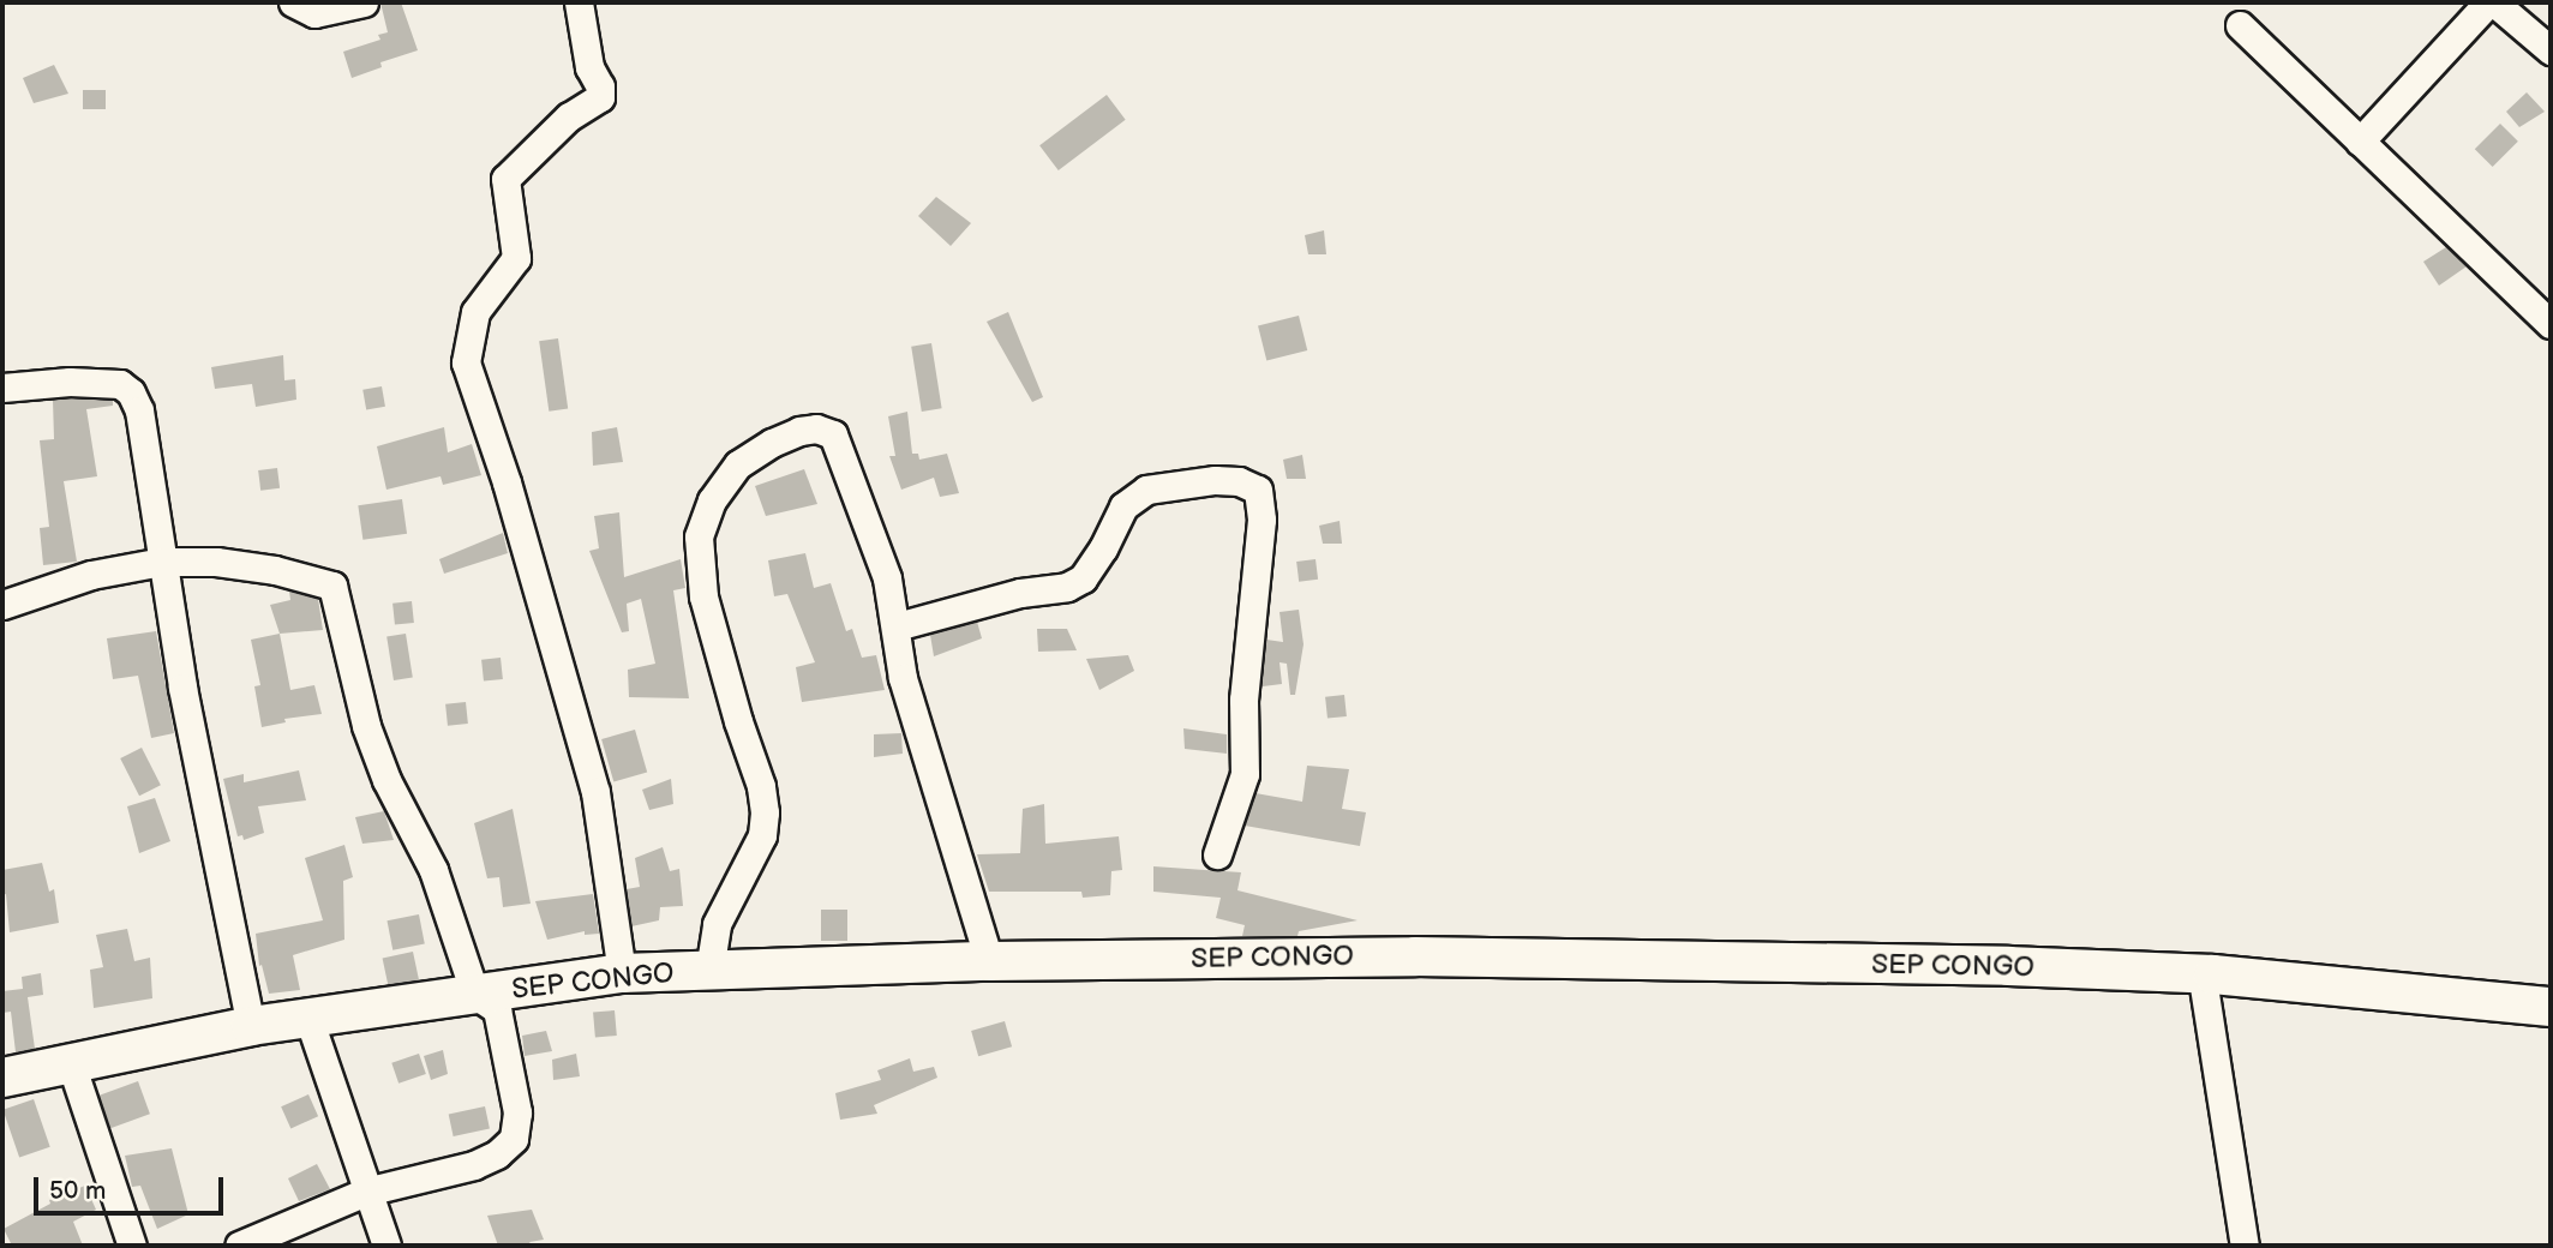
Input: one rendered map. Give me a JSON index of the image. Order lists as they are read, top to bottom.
{
  "streets": {
    "street": ["SEP CONGO"]
  },
  "scale_bar": "50 m"
}
